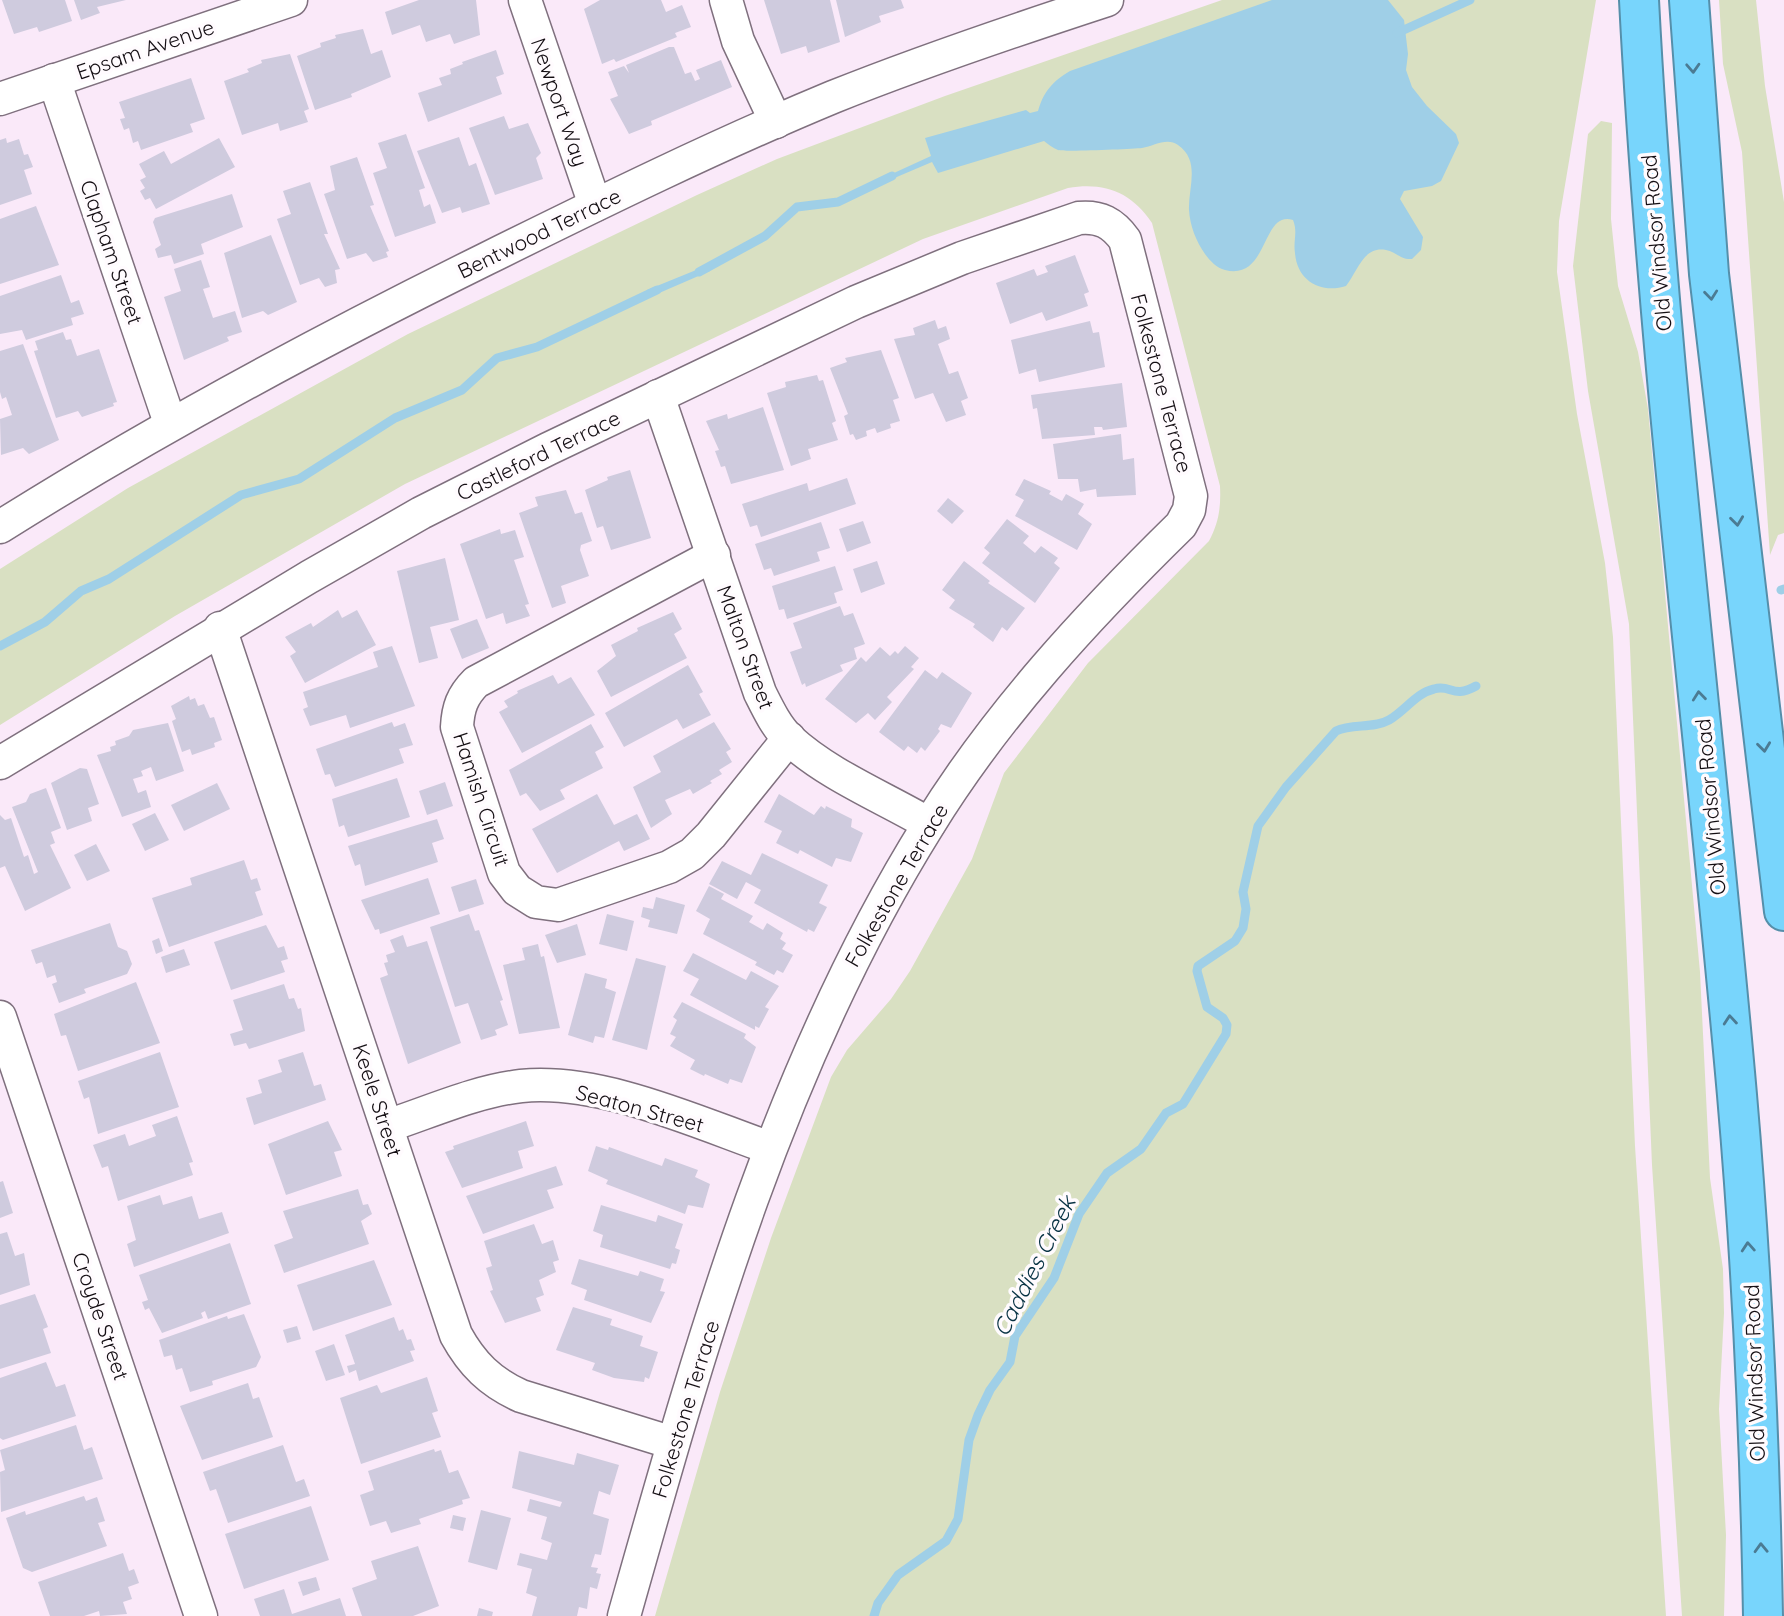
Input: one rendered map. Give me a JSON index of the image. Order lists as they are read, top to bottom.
{
  "streets": {
    "highway": ["Old Windsor Road"],
    "street": [
      "Epsam Avenue",
      "Newport Way",
      "Bentwood Terrace",
      "Clapham Street",
      "Folkestone Terrace",
      "Castleford Terrace",
      "Malton Street",
      "Hamish Circuit",
      "Keele Street",
      "Seaton Street",
      "Croyde Street"
    ]
  },
  "crossings": [
    ["Epsam Avenue", "Clapham Street"],
    ["Newport Way", "Bentwood Terrace"],
    ["Bentwood Terrace", "Clapham Street"],
    ["Folkestone Terrace", "Castleford Terrace"],
    ["Folkestone Terrace", "Malton Street"],
    ["Folkestone Terrace", "Keele Street"],
    ["Folkestone Terrace", "Seaton Street"],
    ["Castleford Terrace", "Malton Street"],
    ["Castleford Terrace", "Keele Street"],
    ["Malton Street", "Hamish Circuit"],
    ["Keele Street", "Seaton Street"]
  ],
  "water": ["Caddies Creek"]
}
